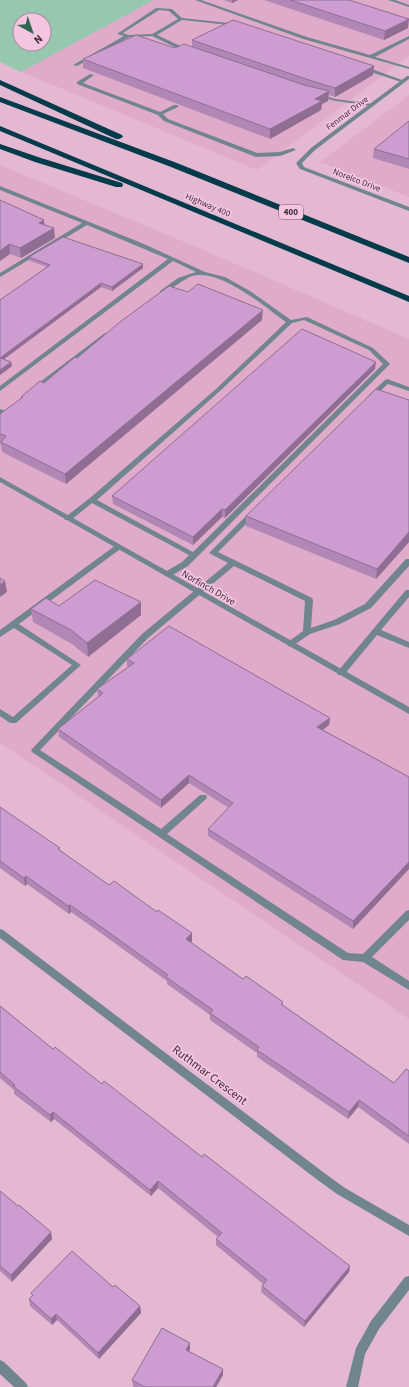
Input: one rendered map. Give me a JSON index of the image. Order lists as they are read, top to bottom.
{
  "streets": {
    "highway": ["Highway 400", "400"],
    "street": [
      "Fenmar Drive",
      "Norelco Drive",
      "Norfinch Drive",
      "Ruthmar Crescent"
    ]
  },
  "crossings": [
    ["Fenmar Drive", "Norelco Drive"]
  ],
  "north": "bottom right"
}
